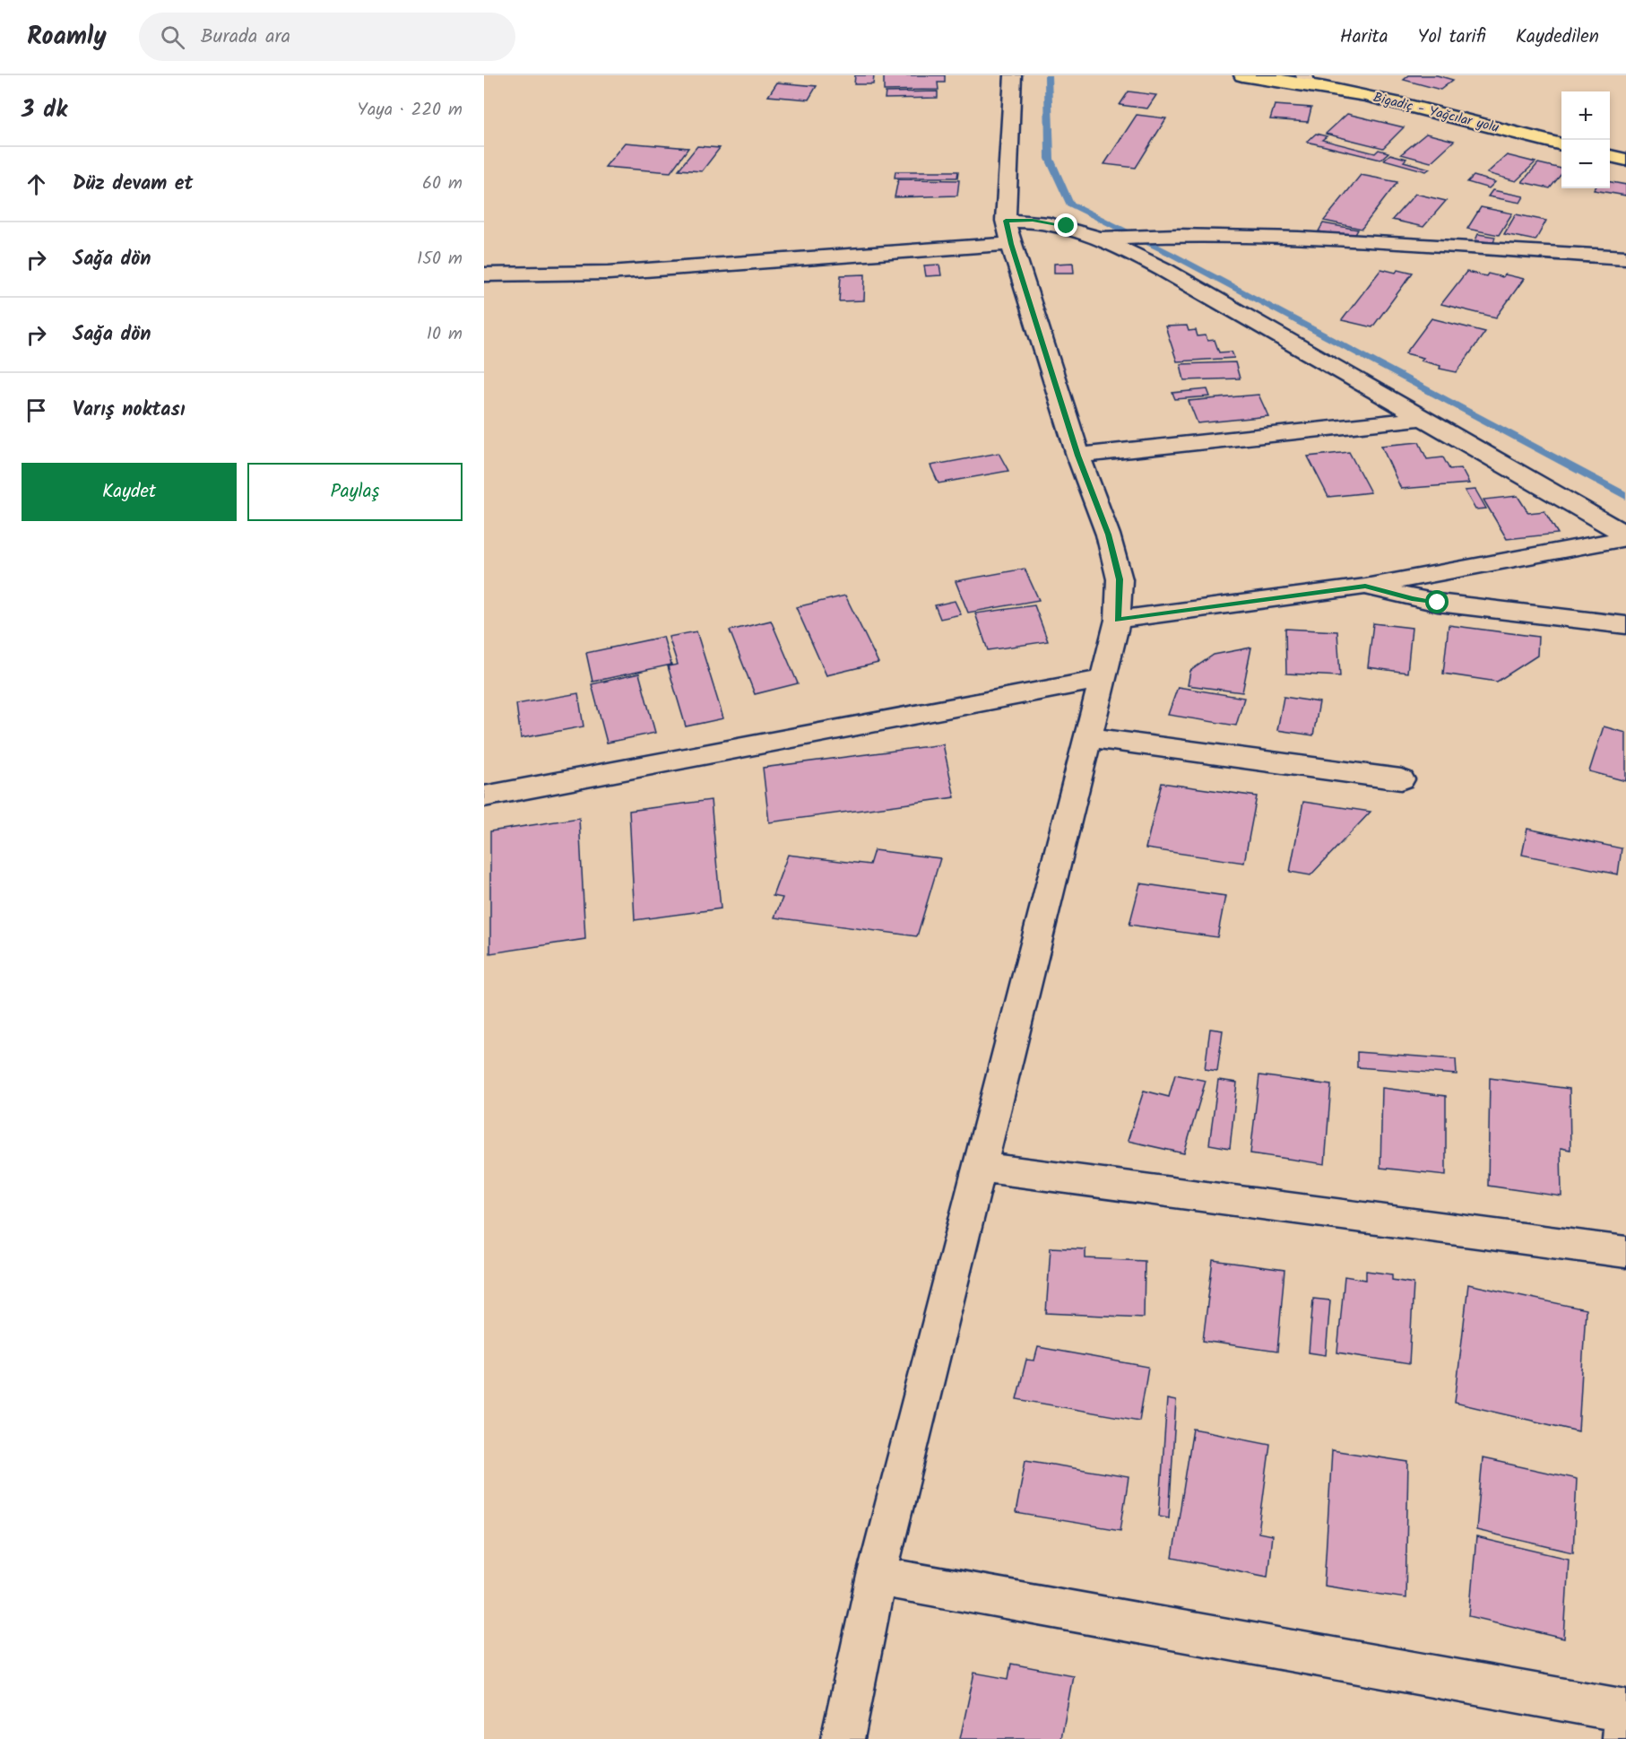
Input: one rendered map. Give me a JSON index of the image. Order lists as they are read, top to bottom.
{
  "streets": {
    "main road": ["Bigadiç - Yağcılar yolu"]
  },
  "page": {
    "header": "Roamly",
    "search": "Burada ara",
    "nav": ["Harita", "Yol tarifi", "Kaydedilen"],
    "heading": ["3 dk", "Yaya · 220 m"],
    "map_buttons": ["+", "−"],
    "list": [
      ["Düz devam et", "60 m"],
      ["Sağa dön", "150 m"],
      ["Sağa dön", "10 m"],
      "Varış noktası"
    ],
    "buttons": ["Kaydet", "Paylaş"]
  }
}
